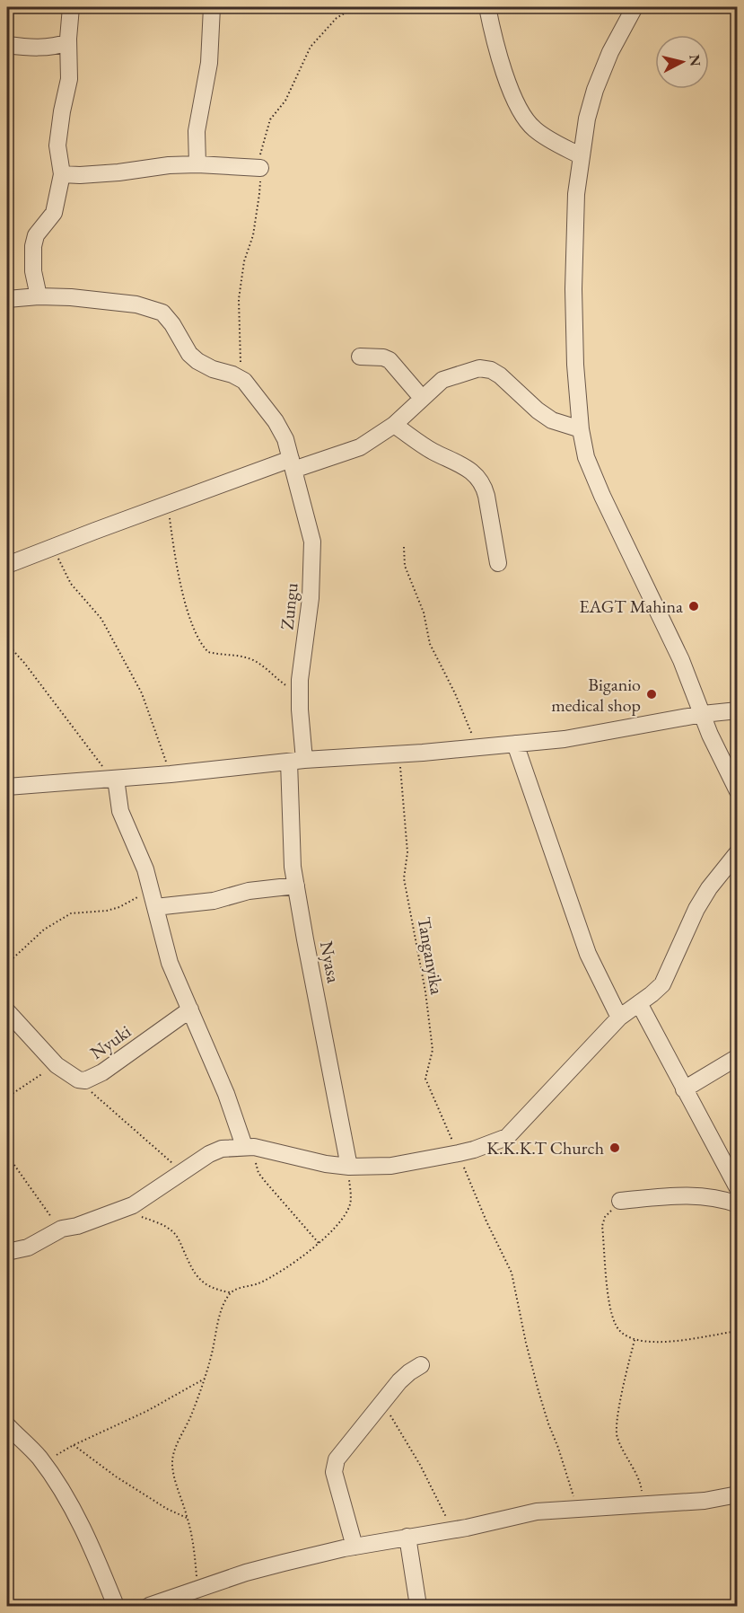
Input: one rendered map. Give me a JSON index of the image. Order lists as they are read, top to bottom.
{
  "streets": {
    "street": ["Zungu", "Nyasa", "Nyuki"],
    "path": ["Tanganyika"]
  },
  "crossings": [
    ["Zungu", "Nyasa"]
  ],
  "places": ["EAGT Mahina", "Biganio medical shop", "K.K.K.T Church"],
  "north": "right"
}
